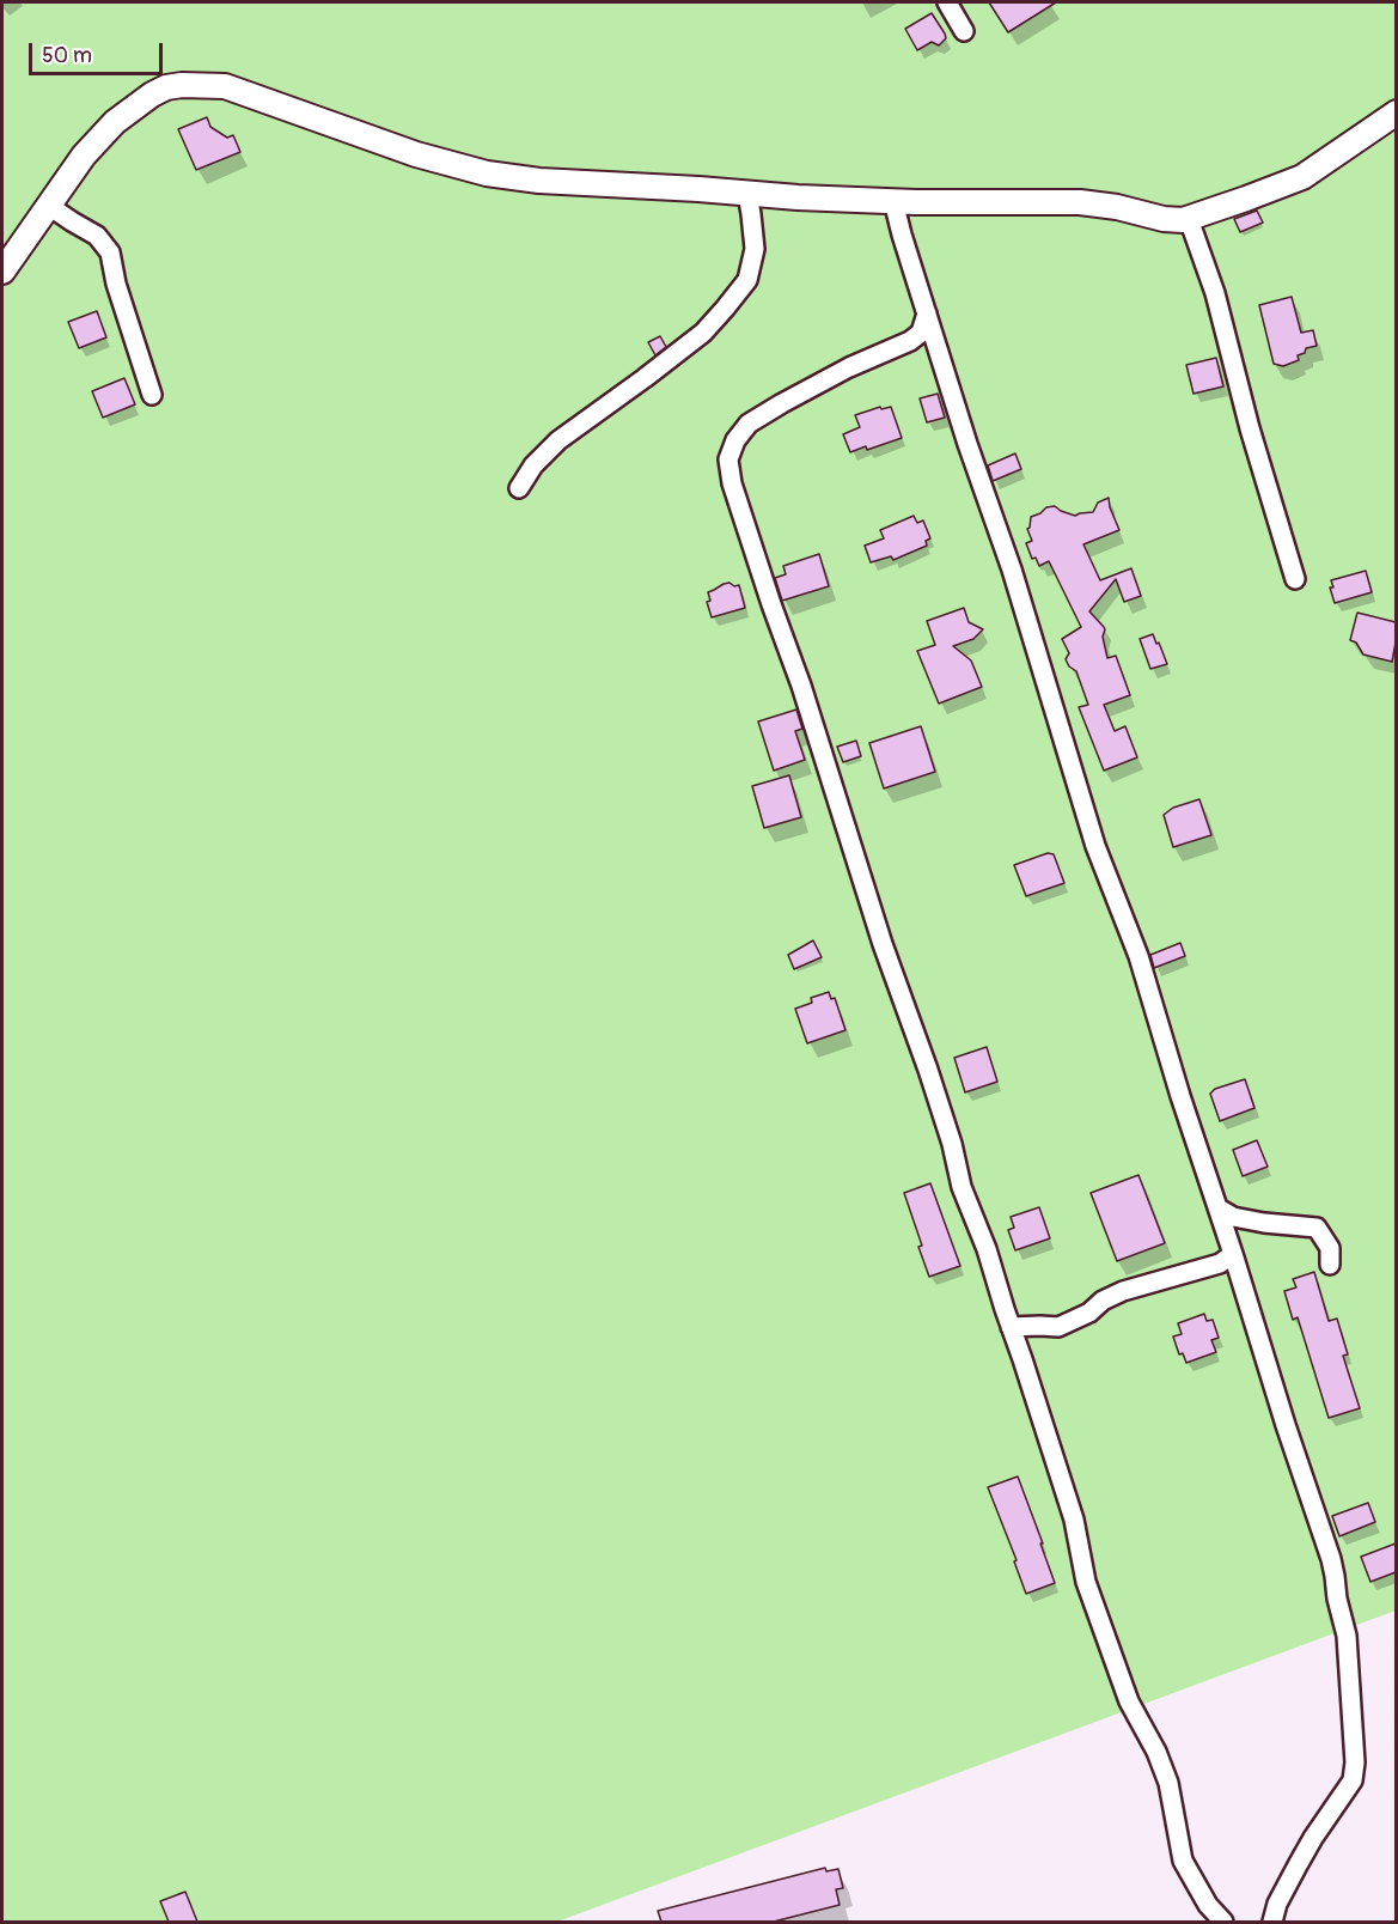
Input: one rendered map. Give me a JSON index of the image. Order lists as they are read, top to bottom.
{
  "scale_bar": "50 m"
}
